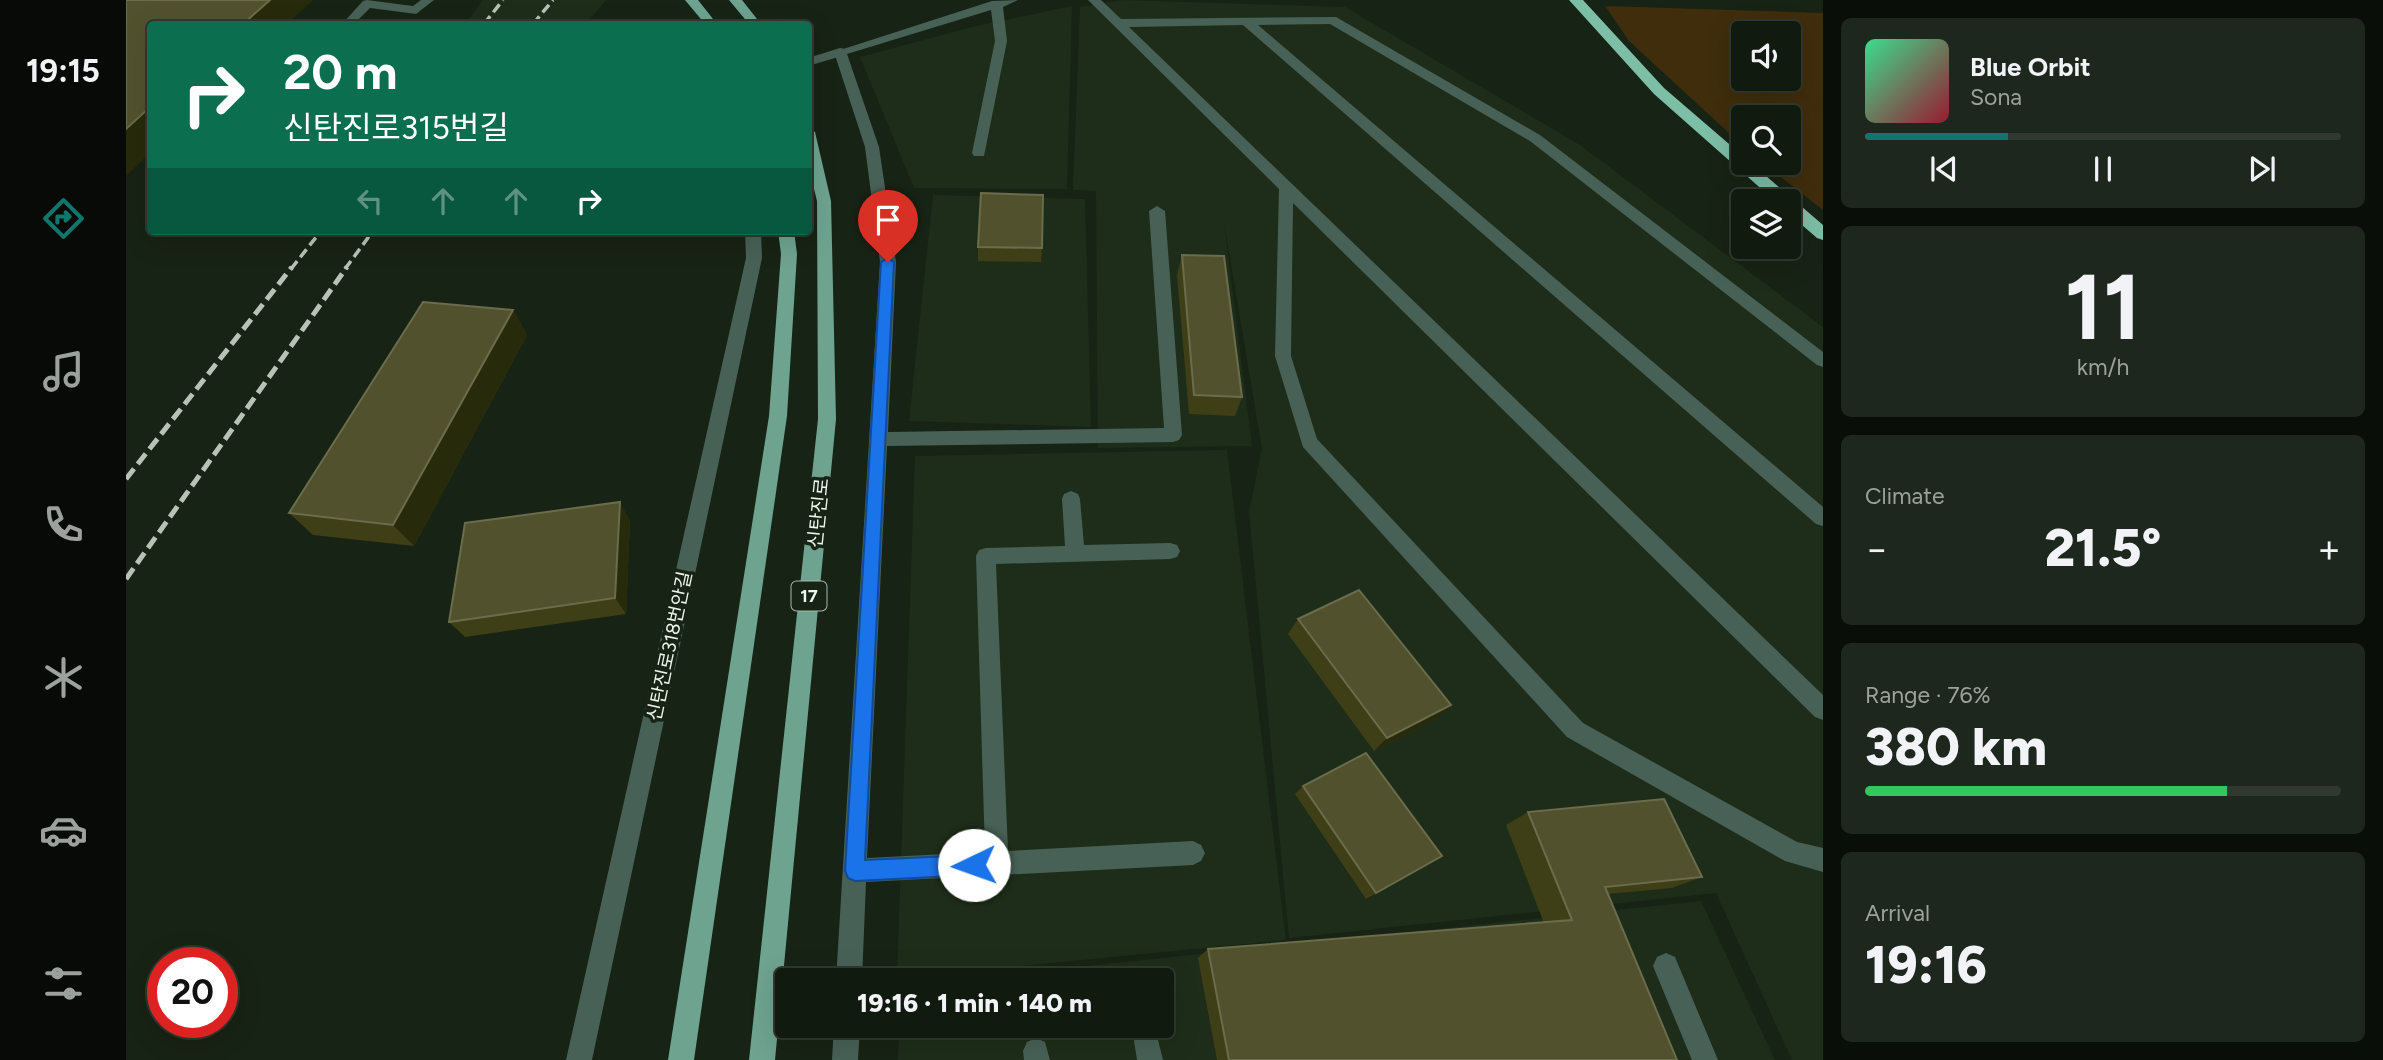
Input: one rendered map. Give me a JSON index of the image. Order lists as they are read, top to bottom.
{
  "streets": {
    "main road": ["신탄진로", "17"],
    "street": ["신탄진로318번안길"]
  },
  "page": {
    "tabs": "19:15",
    "turn": ["20 m", "신탄진로315번길"],
    "song": ["Blue Orbit", "Sona"],
    "tile": [
      ["11", "km/h"],
      "Climate",
      ["Range · 76%", "380 km"],
      ["Arrival", "19:16"]
    ],
    "heat": ["−", "21.5°", "+"],
    "limit": "20",
    "trip": "19:16 · 1 min · 140 m"
  }
}
